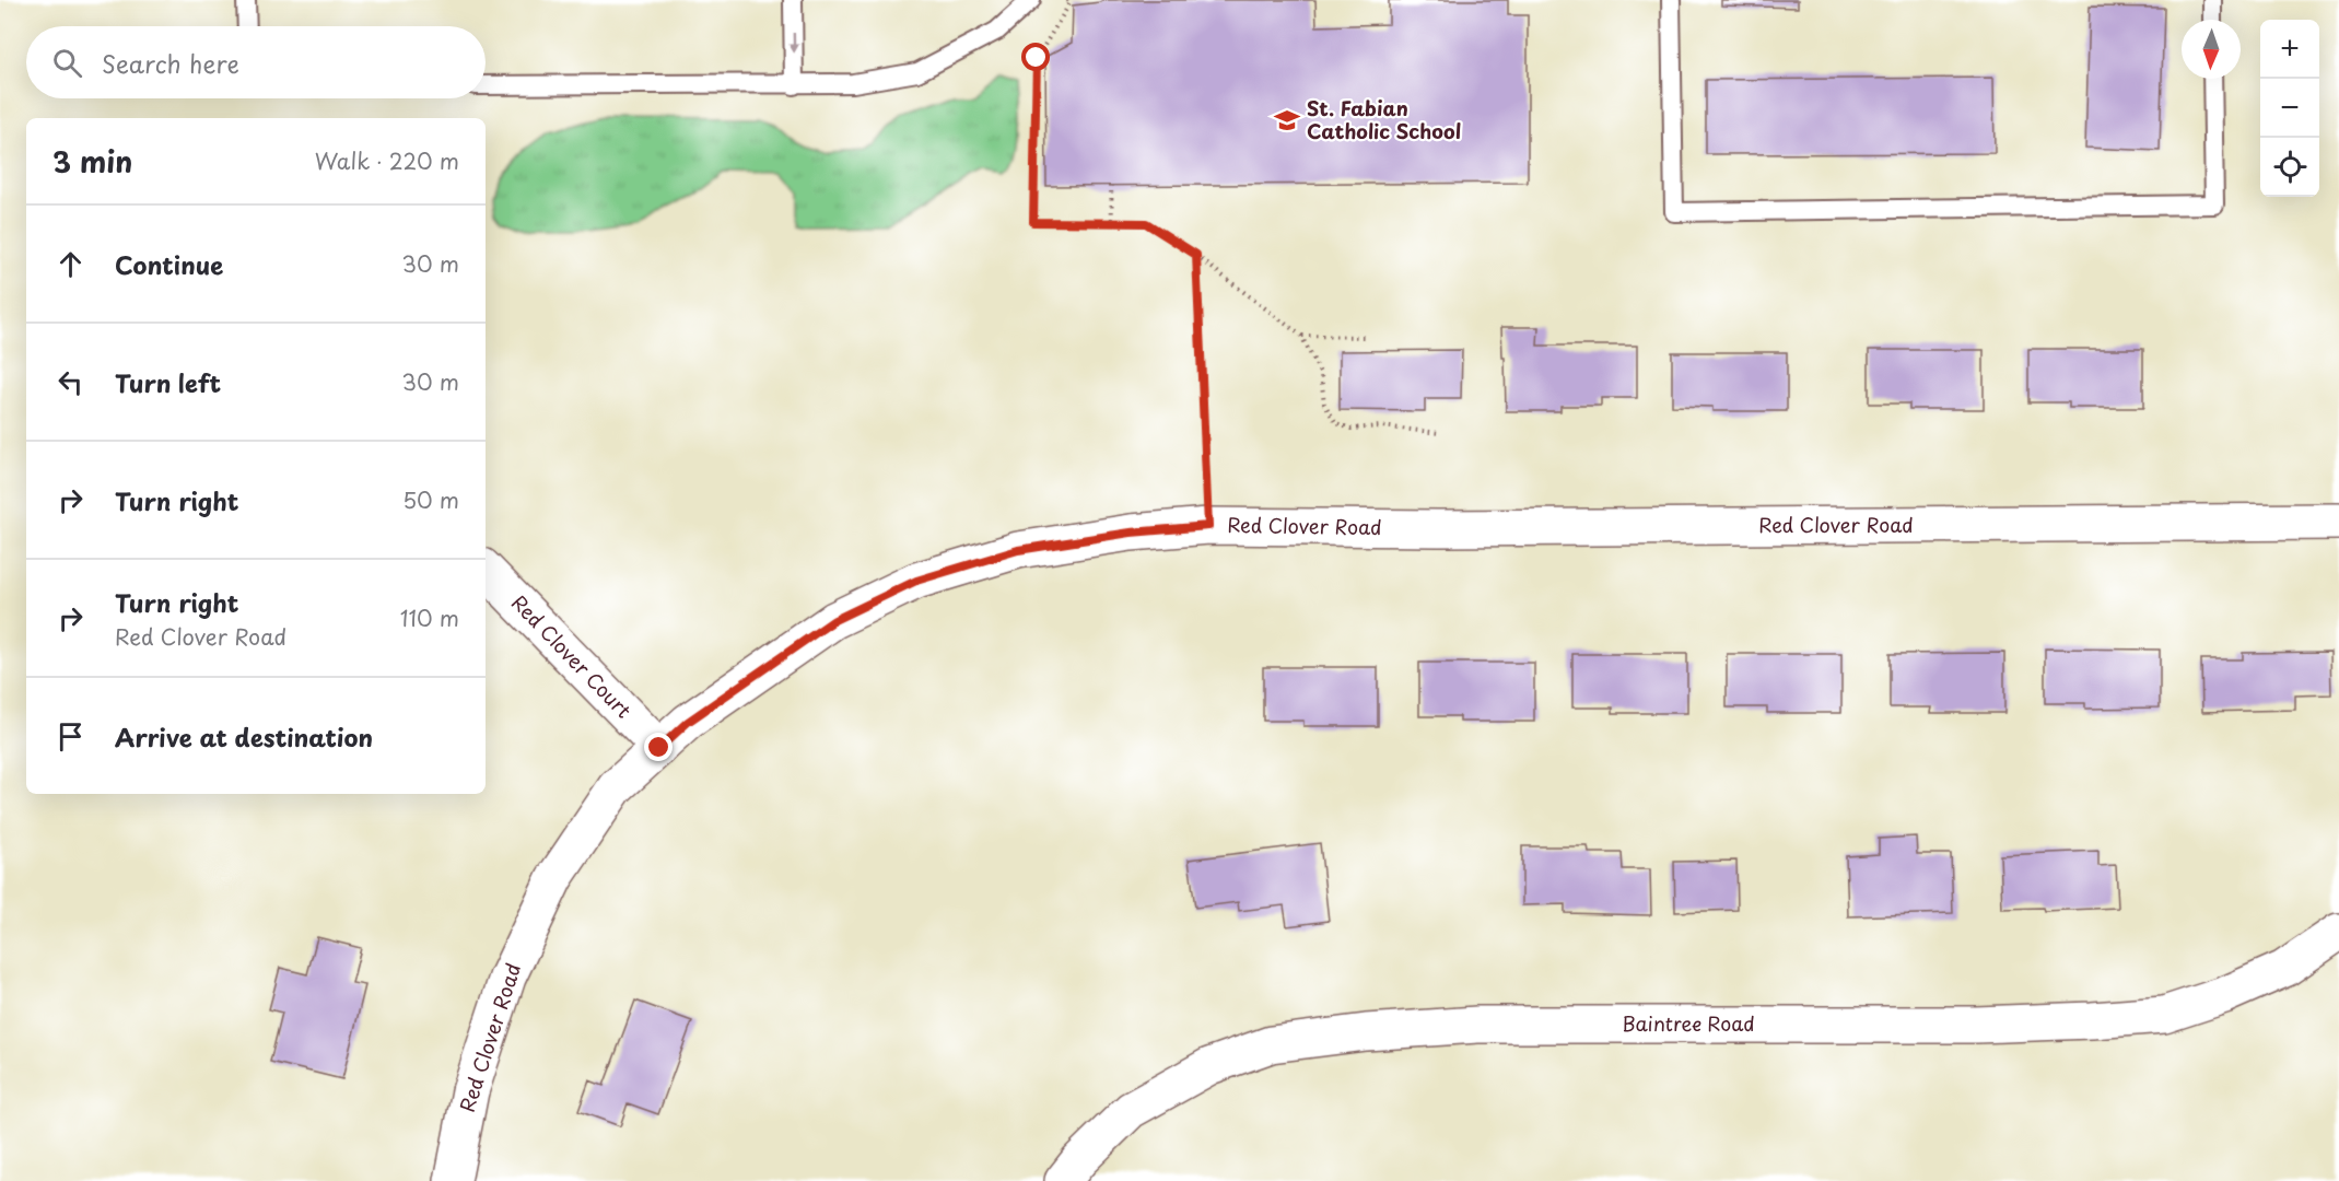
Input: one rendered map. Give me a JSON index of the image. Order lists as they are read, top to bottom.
{
  "streets": {
    "street": ["Red Clover Road", "Red Clover Court", "Baintree Road"]
  },
  "crossings": [
    ["Red Clover Road", "Red Clover Court"]
  ],
  "places": {
    "school or university": ["St. Fabian Catholic School"]
  },
  "north": "bottom",
  "page": {
    "map_buttons": ["+", "−"],
    "search": "Search here",
    "heading": ["3 min", "Walk · 220 m"],
    "list": [
      ["Continue", "30 m"],
      ["Turn left", "30 m"],
      ["Turn right", "50 m"],
      ["Turn right", "Red Clover Road", "110 m"],
      "Arrive at destination"
    ]
  }
}
